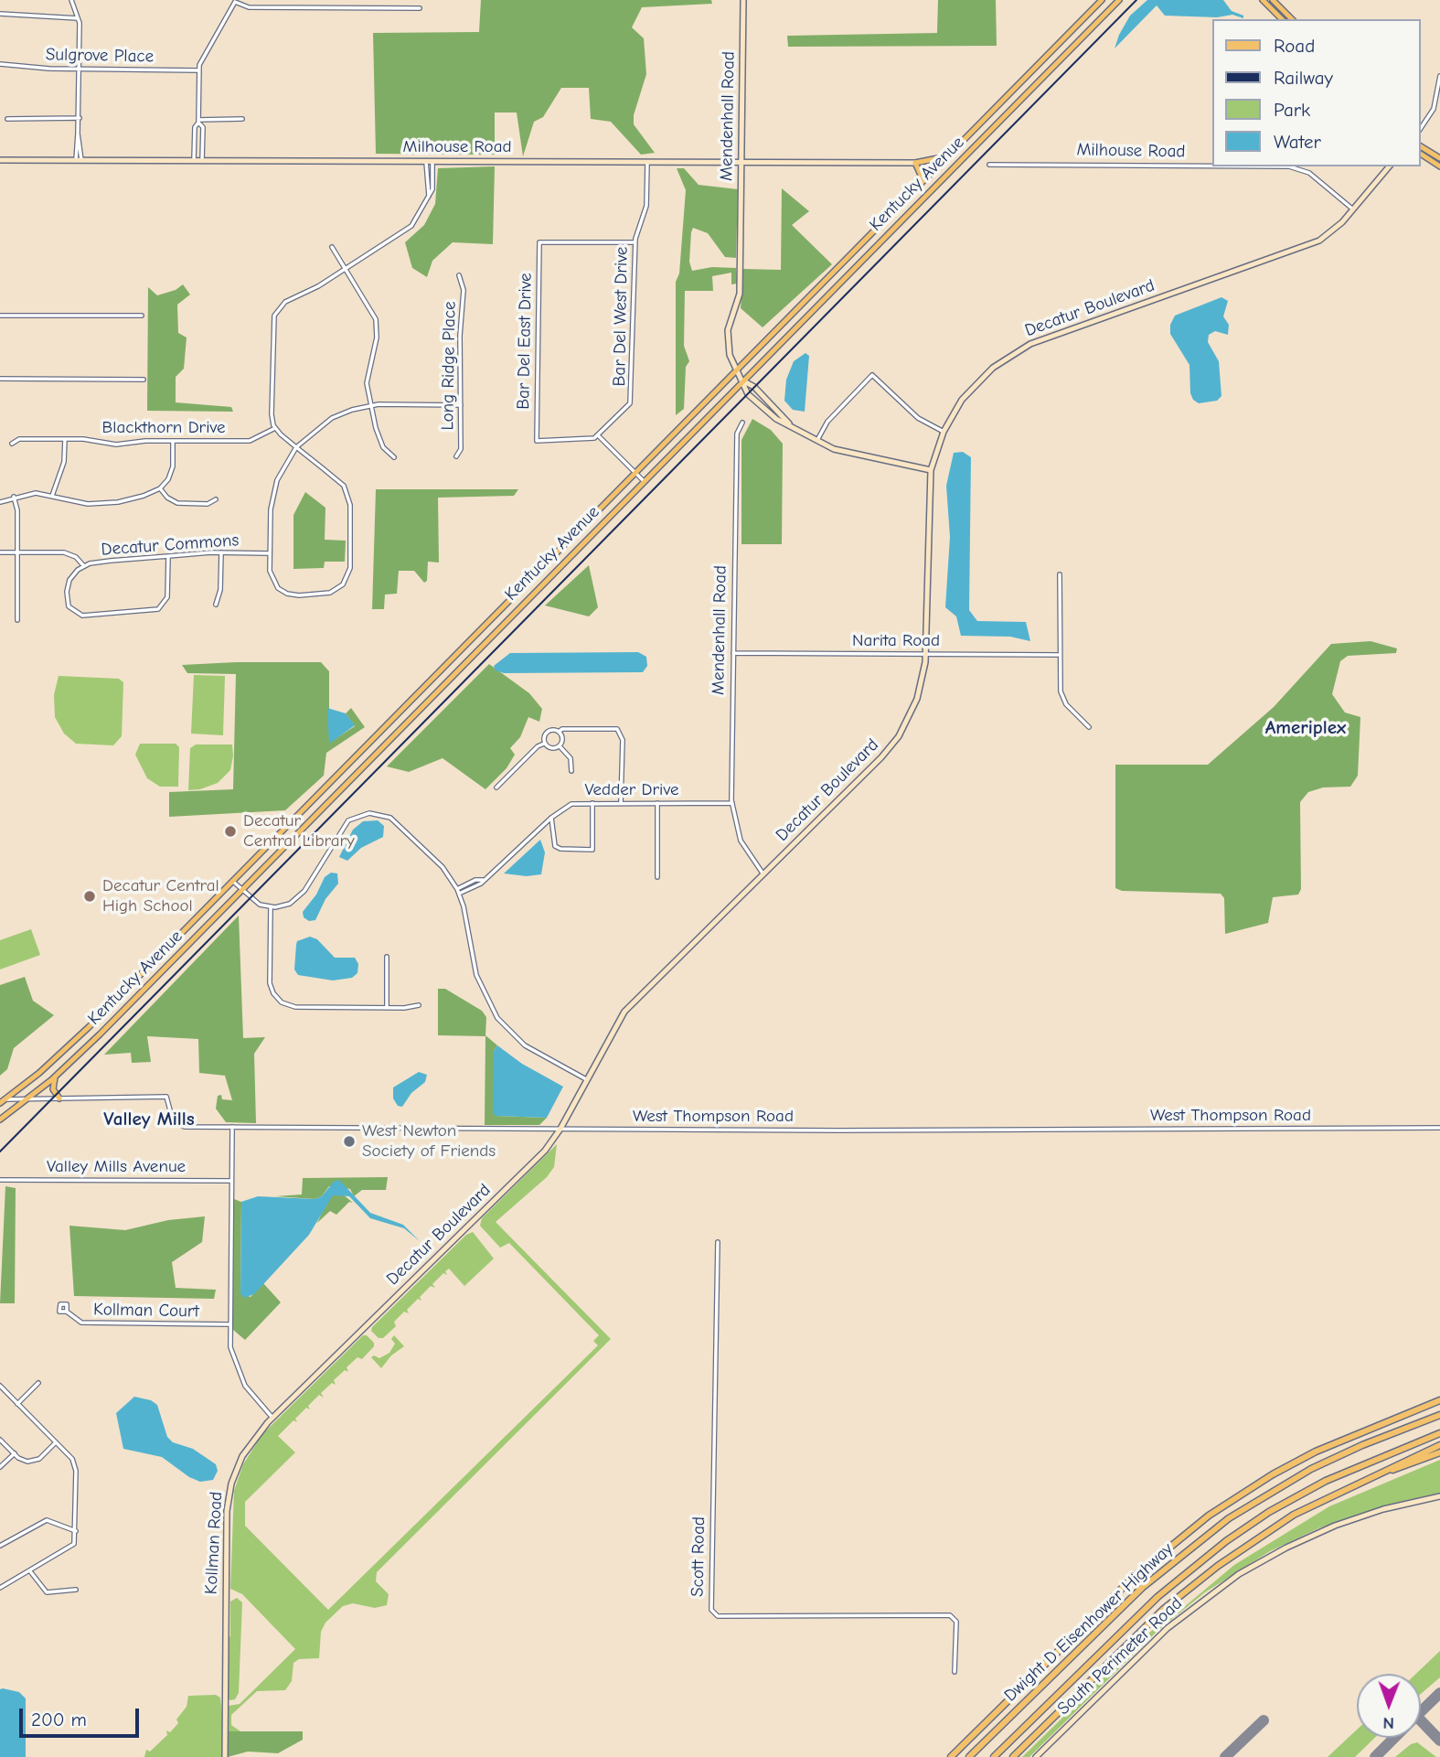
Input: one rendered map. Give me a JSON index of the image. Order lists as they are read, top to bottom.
{
  "streets": {
    "highway": ["Dwight D Eisenhower Highway"],
    "main road": ["Kentucky Avenue"],
    "street": [
      "Sulgrove Place",
      "Mendenhall Road",
      "Milhouse Road",
      "Decatur Boulevard",
      "Bar Del West Drive",
      "Bar Del East Drive",
      "Long Ridge Place",
      "Blackthorn Drive",
      "Decatur Commons",
      "Narita Road",
      "Vedder Drive",
      "West Thompson Road",
      "Valley Mills Avenue",
      "Kollman Court",
      "Kollman Road",
      "Scott Road",
      "South Perimeter Road"
    ]
  },
  "crossings": [
    ["Mendenhall Road", "Milhouse Road"],
    ["Mendenhall Road", "Kentucky Avenue"],
    ["Mendenhall Road", "Decatur Boulevard"],
    ["Mendenhall Road", "Narita Road"],
    ["Mendenhall Road", "Vedder Drive"],
    ["Milhouse Road", "Decatur Boulevard"],
    ["Milhouse Road", "Bar Del West Drive"],
    ["Kentucky Avenue", "West Thompson Road"],
    ["Decatur Boulevard", "Narita Road"],
    ["Decatur Boulevard", "West Thompson Road"],
    ["Decatur Boulevard", "Kollman Road"],
    ["Bar Del West Drive", "Bar Del East Drive"]
  ],
  "districts": ["Ameriplex", "Valley Mills"],
  "places": ["Decatur Central Library", "Decatur Central High School", "West Newton Society of Friends"],
  "legend": [
    "Road",
    "Railway",
    "Park",
    "Water"
  ],
  "scale_bar": "200 m",
  "north": "bottom"
}
